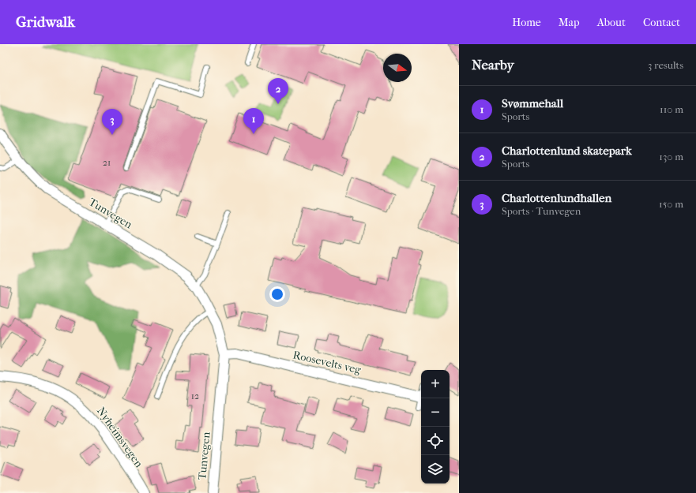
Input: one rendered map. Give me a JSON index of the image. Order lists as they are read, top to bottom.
{
  "streets": {
    "street": ["Tunvegen", "Roosevelts veg", "Nyheimsvegen"]
  },
  "crossings": [
    ["Tunvegen", "Roosevelts veg"]
  ],
  "house_numbers": ["21", "12"],
  "north": "right",
  "page": {
    "header": "Gridwalk",
    "nav": [
      "Home",
      "Map",
      "About",
      "Contact"
    ],
    "heading": ["Nearby", "3 results"],
    "pins": ["2", "1", "3"],
    "list": [
      {
        "mark": "1",
        "name": "Svømmehall",
        "note": "Sports",
        "value": "110 m"
      },
      {
        "mark": "2",
        "name": "Charlottenlund skatepark",
        "note": "Sports",
        "value": "130 m"
      },
      {
        "mark": "3",
        "name": "Charlottenlundhallen",
        "note": "Sports · Tunvegen",
        "value": "150 m"
      }
    ],
    "map_buttons": ["+", "−"]
  }
}
